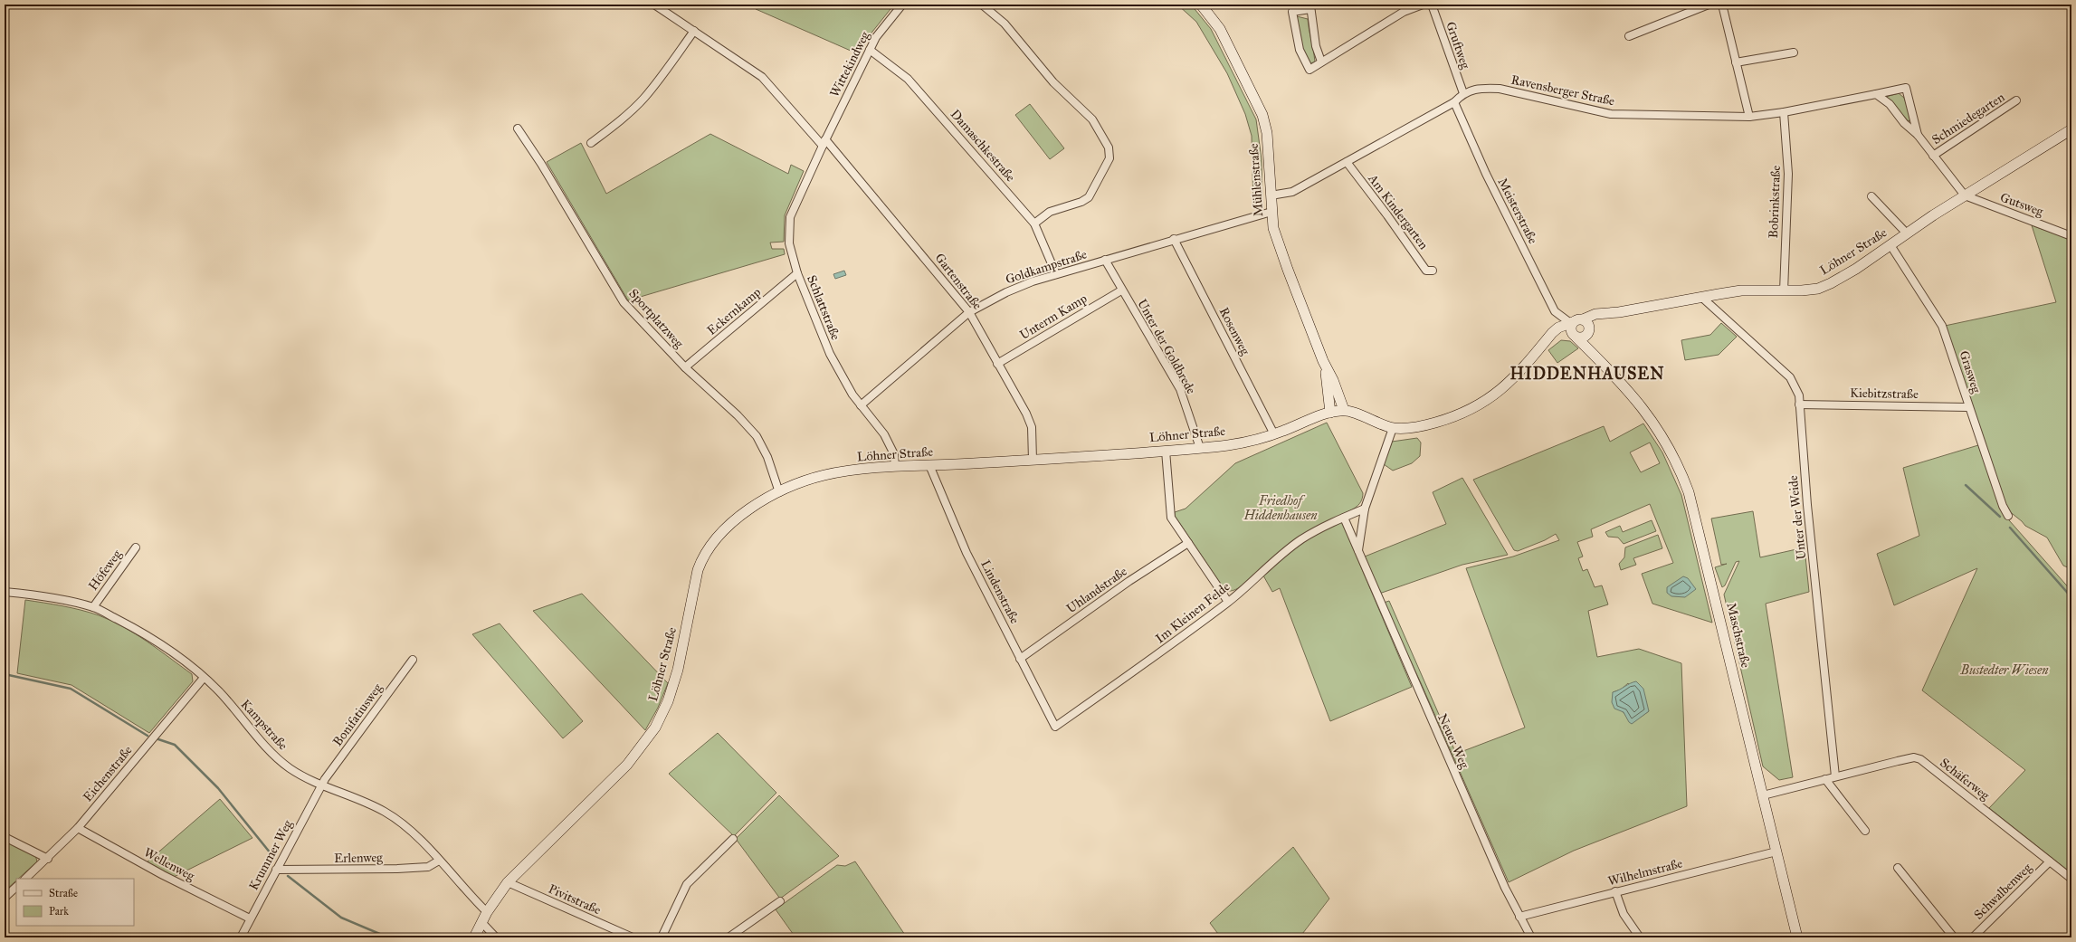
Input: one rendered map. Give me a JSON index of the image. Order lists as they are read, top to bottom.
{
  "streets": {
    "main road": ["Mühlenstraße", "Löhner Straße", "Maschstraße"],
    "street": [
      "Gruftweg",
      "Wittekindweg",
      "Ravensberger Straße",
      "Schmiedegarten",
      "Damaschkestraße",
      "Bobrinkstraße",
      "Gutsweg",
      "Meisterstraße",
      "Am Kindergarten",
      "Goldkampstraße",
      "Gartenstraße",
      "Schlattstraße",
      "Eckernkamp",
      "Unterm Kamp",
      "Sportplatzweg",
      "Rosenweg",
      "Unter der Goldbrede",
      "Grasweg",
      "Kiebitzstraße",
      "Unter der Weide",
      "Höfeweg",
      "Uhlandstraße",
      "Lindenstraße",
      "Im Kleinen Felde",
      "Bonifatiusweg",
      "Kampstraße",
      "Neuer Weg",
      "Eichenstraße",
      "Schäferweg",
      "Krummer Weg",
      "Erlenweg",
      "Wellenweg",
      "Wilhelmstraße",
      "Schwalbenweg",
      "Pivitstraße"
    ]
  },
  "crossings": [
    ["Gruftweg", "Ravensberger Straße"],
    ["Wittekindweg", "Damaschkestraße"],
    ["Wittekindweg", "Gartenstraße"],
    ["Wittekindweg", "Schlattstraße"],
    ["Ravensberger Straße", "Schmiedegarten"],
    ["Ravensberger Straße", "Bobrinkstraße"],
    ["Ravensberger Straße", "Gutsweg"],
    ["Ravensberger Straße", "Löhner Straße"],
    ["Damaschkestraße", "Goldkampstraße"],
    ["Mühlenstraße", "Löhner Straße"],
    ["Mühlenstraße", "Goldkampstraße"],
    ["Bobrinkstraße", "Löhner Straße"],
    ["Gutsweg", "Löhner Straße"],
    ["Meisterstraße", "Löhner Straße"],
    ["Meisterstraße", "Maschstraße"],
    ["Löhner Straße", "Gartenstraße"],
    ["Löhner Straße", "Schlattstraße"],
    ["Löhner Straße", "Sportplatzweg"],
    ["Löhner Straße", "Rosenweg"],
    ["Löhner Straße", "Unter der Goldbrede"],
    ["Löhner Straße", "Grasweg"],
    ["Löhner Straße", "Unter der Weide"],
    ["Löhner Straße", "Lindenstraße"],
    ["Löhner Straße", "Maschstraße"],
    ["Löhner Straße", "Kampstraße"],
    ["Löhner Straße", "Pivitstraße"],
    ["Goldkampstraße", "Gartenstraße"],
    ["Goldkampstraße", "Schlattstraße"],
    ["Goldkampstraße", "Rosenweg"],
    ["Goldkampstraße", "Unter der Goldbrede"],
    ["Gartenstraße", "Schlattstraße"],
    ["Gartenstraße", "Unterm Kamp"],
    ["Schlattstraße", "Eckernkamp"],
    ["Eckernkamp", "Sportplatzweg"],
    ["Unterm Kamp", "Unter der Goldbrede"],
    ["Grasweg", "Kiebitzstraße"],
    ["Kiebitzstraße", "Unter der Weide"],
    ["Unter der Weide", "Schäferweg"],
    ["Höfeweg", "Kampstraße"],
    ["Uhlandstraße", "Lindenstraße"],
    ["Lindenstraße", "Im Kleinen Felde"],
    ["Im Kleinen Felde", "Neuer Weg"],
    ["Maschstraße", "Schäferweg"],
    ["Maschstraße", "Wilhelmstraße"],
    ["Bonifatiusweg", "Kampstraße"],
    ["Bonifatiusweg", "Krummer Weg"],
    ["Kampstraße", "Eichenstraße"],
    ["Kampstraße", "Krummer Weg"],
    ["Kampstraße", "Erlenweg"],
    ["Neuer Weg", "Wilhelmstraße"],
    ["Eichenstraße", "Wellenweg"],
    ["Schäferweg", "Schwalbenweg"],
    ["Krummer Weg", "Erlenweg"],
    ["Krummer Weg", "Wellenweg"]
  ],
  "districts": ["HIDDENHAUSEN"],
  "parks": ["Friedhof Hiddenhausen", "Bustedter Wiesen"],
  "legend": ["Straße", "Park"]
}
